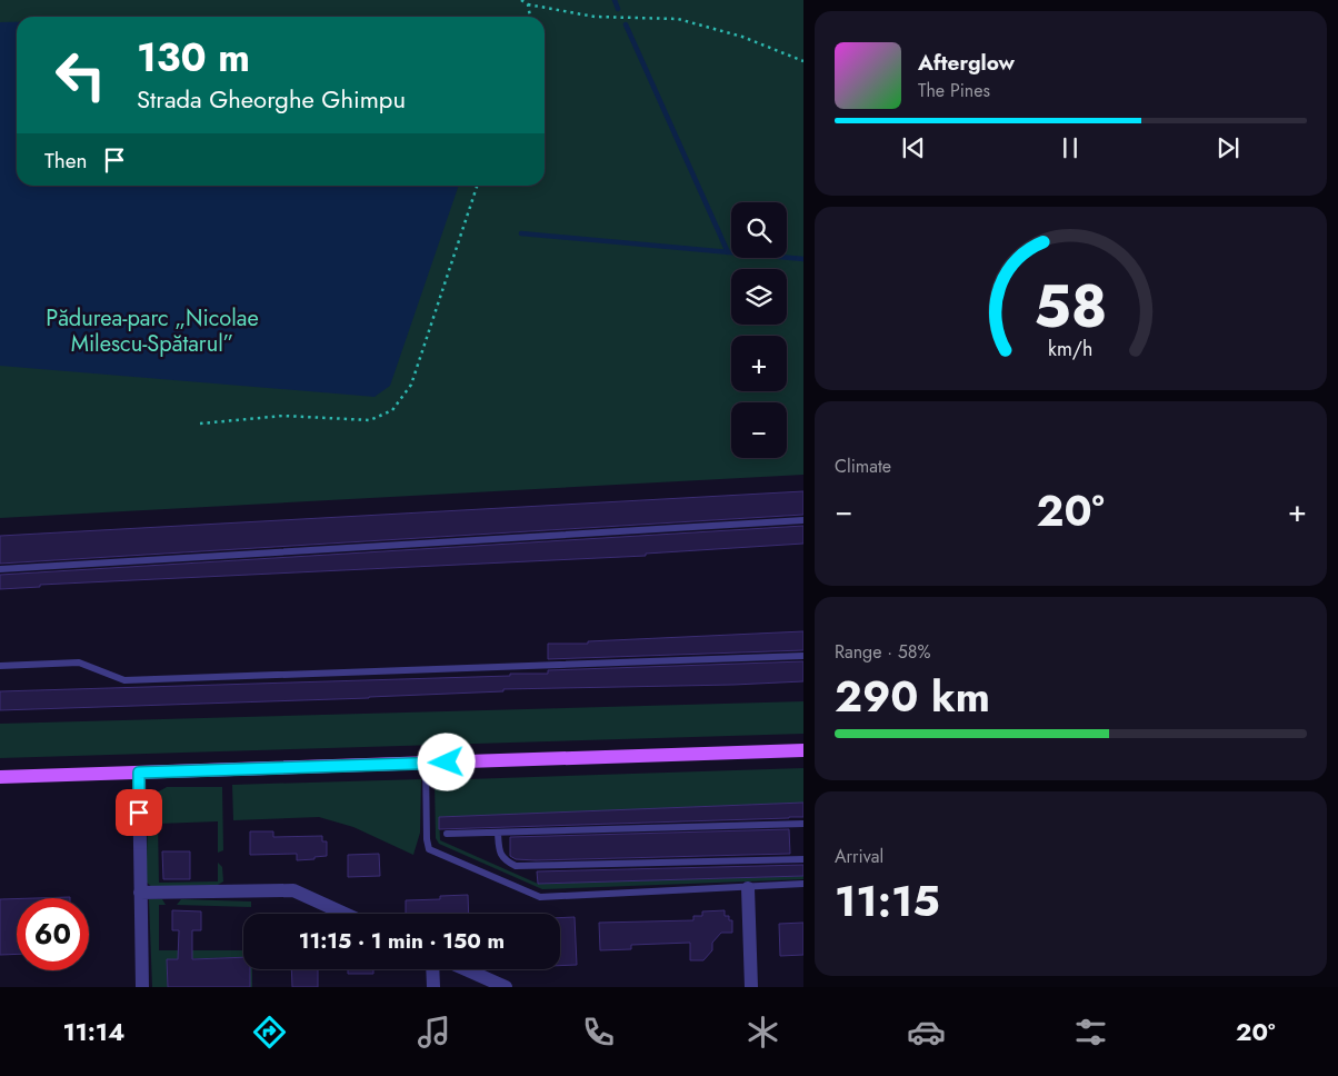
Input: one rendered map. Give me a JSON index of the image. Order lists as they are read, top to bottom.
{
  "parks": ["Pădurea-parc „Nicolae Milescu-Spătarul”"],
  "page": {
    "turn": ["130 m", "Strada Gheorghe Ghimpu"],
    "song": ["Afterglow", "The Pines"],
    "then": "Then",
    "map_buttons": ["+", "−"],
    "tile": [
      "Climate",
      ["Range · 58%", "290 km"],
      ["Arrival", "11:15"]
    ],
    "heat": ["−", "20°", "+"],
    "limit": "60",
    "trip": "11:15 · 1 min · 150 m",
    "tabs": ["11:14", "20°"],
    "gauge": ["58", "km/h"]
  }
}
